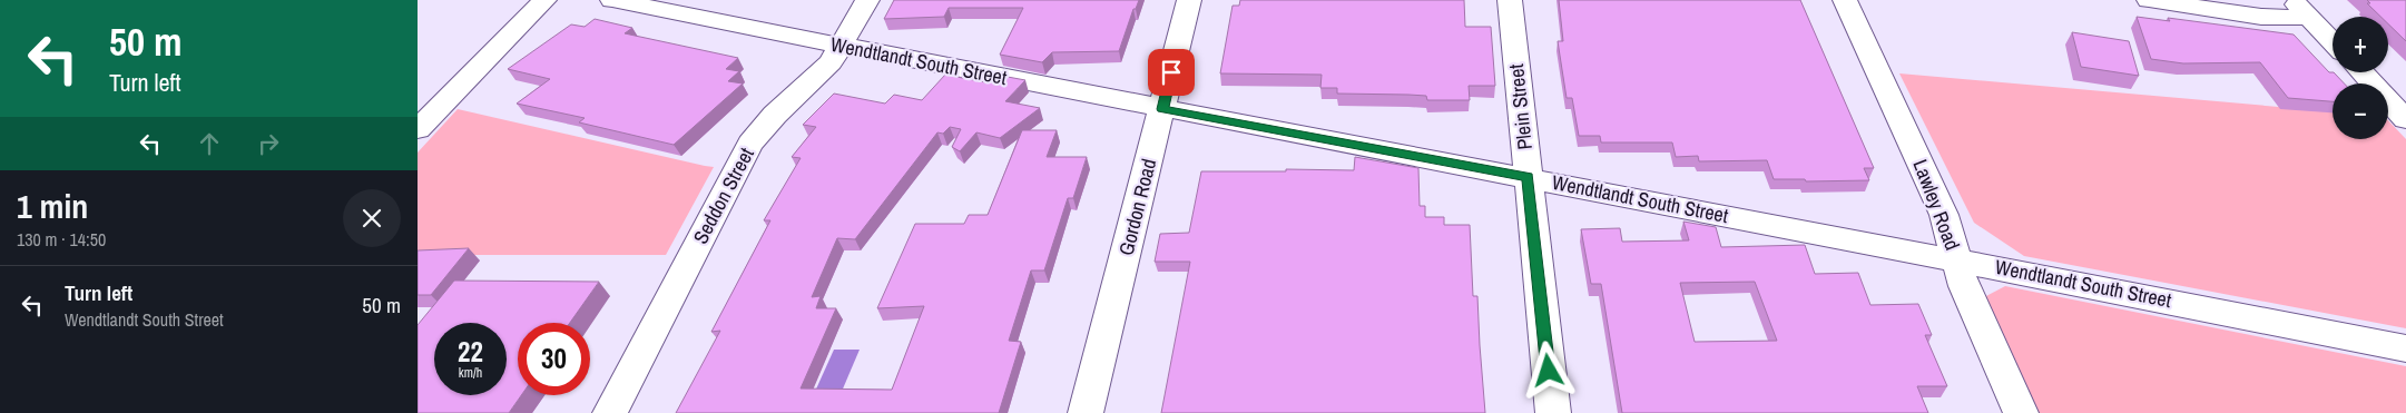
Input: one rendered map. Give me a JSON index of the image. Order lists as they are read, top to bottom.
{
  "streets": {
    "street": [
      "Wendtlandt South Street",
      "Plein Street",
      "Seddon Street",
      "Lawley Road",
      "Gordon Road"
    ]
  },
  "crossings": [
    ["Wendtlandt South Street", "Plein Street"],
    ["Wendtlandt South Street", "Seddon Street"],
    ["Wendtlandt South Street", "Lawley Road"],
    ["Wendtlandt South Street", "Gordon Road"]
  ],
  "page": {
    "turn": ["50 m", "Turn left"],
    "map_buttons": ["+", "−"],
    "heading": ["1 min", "130 m · 14:50"],
    "list": [
      {
        "name": "Turn left",
        "note": "Wendtlandt South Street",
        "value": "50 m"
      }
    ],
    "speed": "22 km/h",
    "limit": "30"
  }
}
